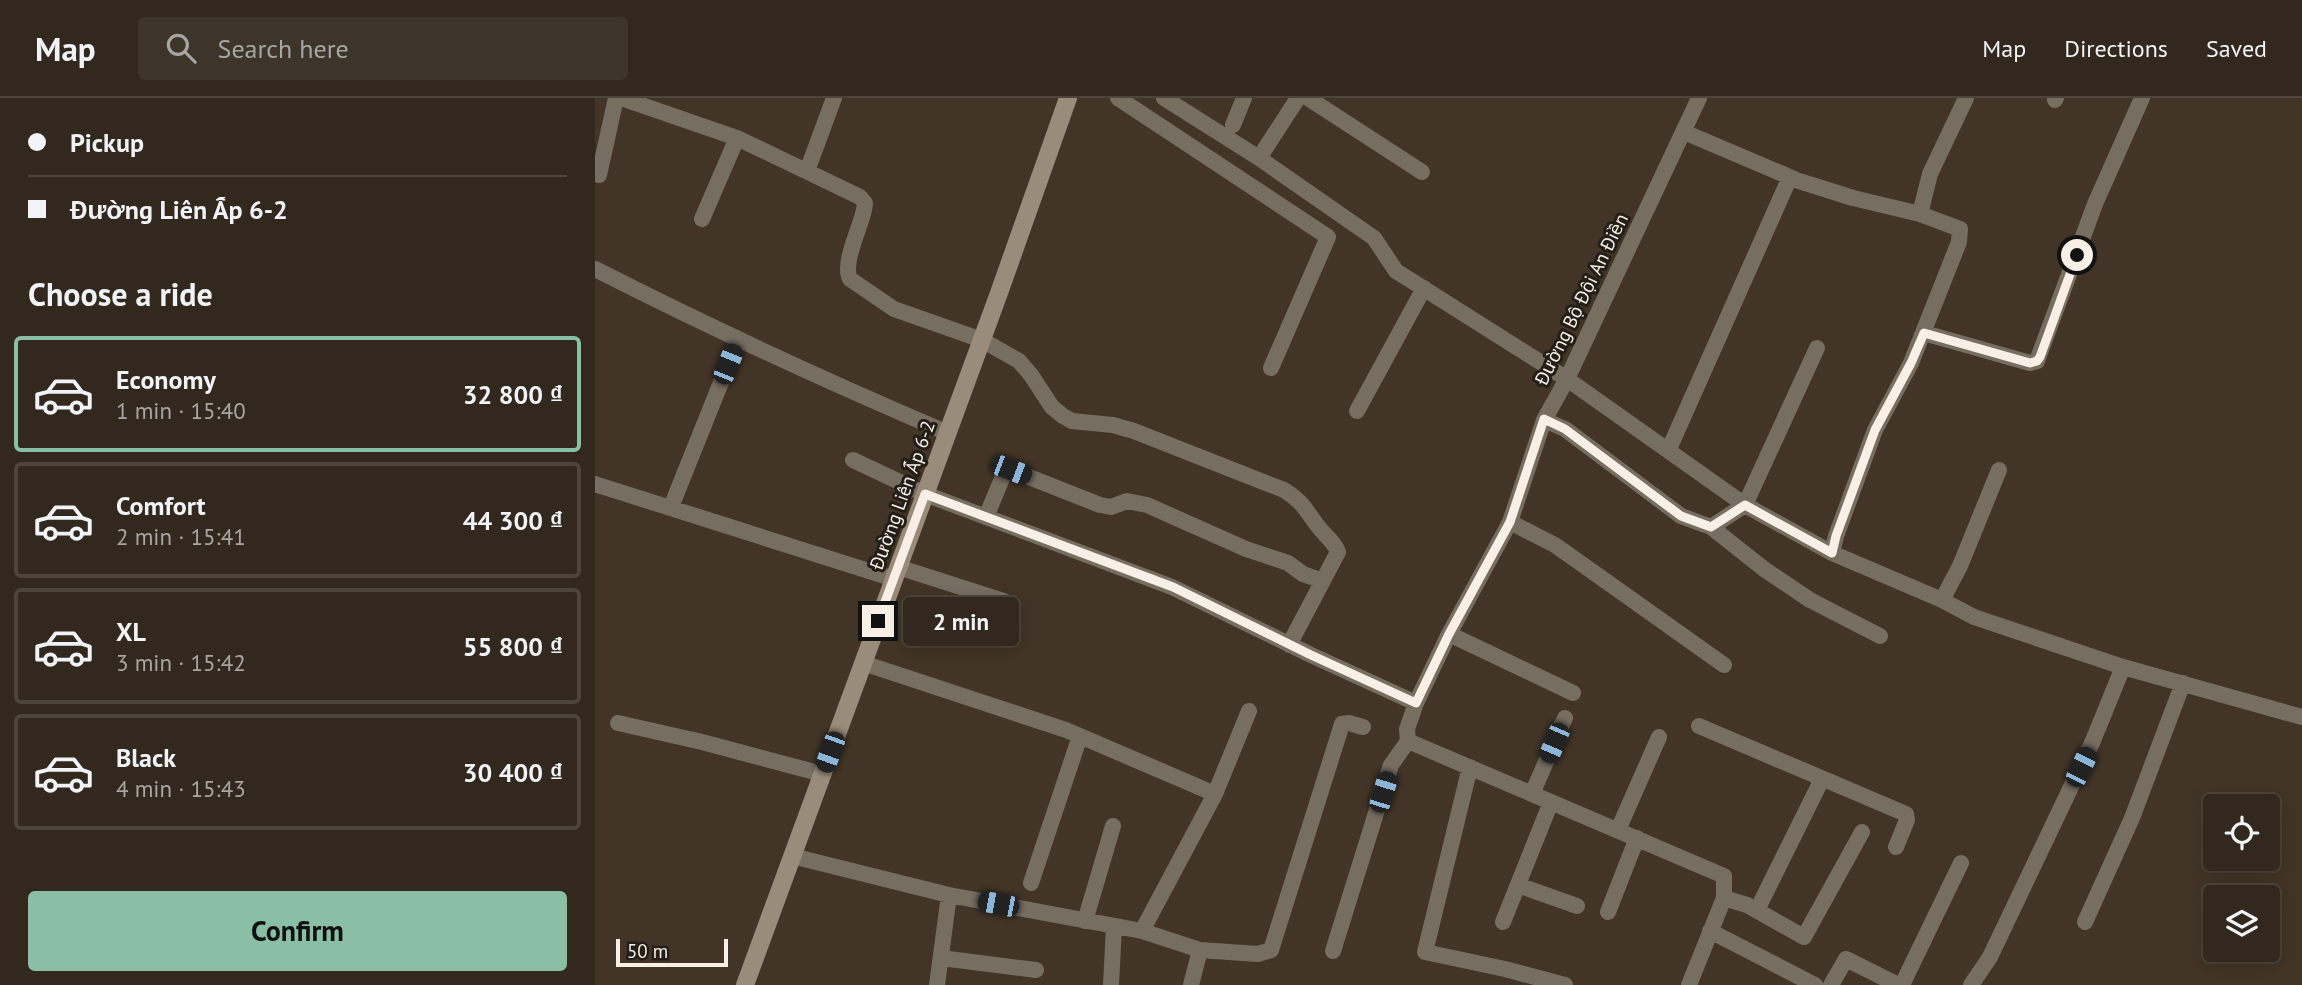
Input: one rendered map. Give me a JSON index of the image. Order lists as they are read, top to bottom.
{
  "streets": {
    "street": ["Đường Bộ Đội An Điền", "Đường Liên Ấp 6-2"]
  },
  "scale_bar": "50 m",
  "page": {
    "header": "Map",
    "search": "Search here",
    "nav": ["Map", "Directions", "Saved"],
    "banner": ["Pickup", "Đường Liên Ấp 6-2"],
    "heading": "Choose a ride",
    "list": [
      {
        "name": "Economy",
        "note": "1 min · 15:40",
        "value": "32 800 ₫"
      },
      {
        "name": "Comfort",
        "note": "2 min · 15:41",
        "value": "44 300 ₫"
      },
      {
        "name": "XL",
        "note": "3 min · 15:42",
        "value": "55 800 ₫"
      },
      {
        "name": "Black",
        "note": "4 min · 15:43",
        "value": "30 400 ₫"
      }
    ],
    "bubble": "2 min",
    "buttons": "Confirm",
    "scale": "50 m"
  }
}
